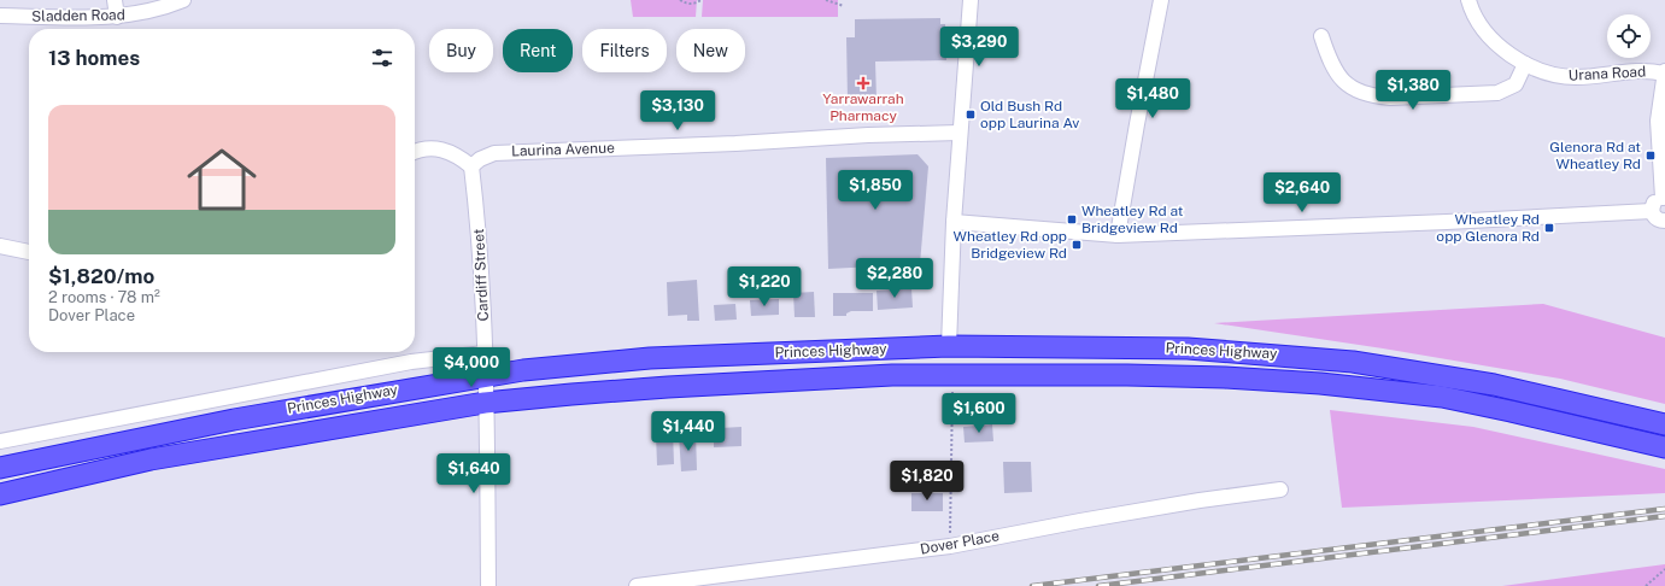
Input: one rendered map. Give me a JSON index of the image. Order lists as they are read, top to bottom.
{
  "streets": {
    "highway": ["Princes Highway"],
    "street": [
      "Sladden Road",
      "Urana Road",
      "Laurina Avenue",
      "Cardiff Street",
      "Dover Place"
    ]
  },
  "crossings": [
    ["Laurina Avenue", "Cardiff Street"],
    ["Cardiff Street", "Princes Highway"]
  ],
  "places": {
    "health": ["Yarrawarrah Pharmacy"],
    "transit": [
      "Old Bush Rd opp Laurina Av",
      "Glenora Rd at Wheatley Rd",
      "Wheatley Rd at Bridgeview Rd",
      "Wheatley Rd opp Glenora Rd",
      "Wheatley Rd opp Bridgeview Rd"
    ]
  },
  "page": {
    "price": [
      "$3,290",
      "$1,380",
      "$1,480",
      "$3,130",
      "$1,850",
      "$2,640",
      "$2,280",
      "$1,220",
      "$4,000",
      "$1,600",
      "$1,440",
      "$1,640",
      "$1,820"
    ],
    "chip": [
      "Buy",
      "Rent",
      "Filters",
      "New"
    ],
    "heading": "13 homes",
    "list": [
      {
        "name": "$1,820/mo",
        "note": "2 rooms · 78 m² · Dover Place"
      }
    ]
  }
}
